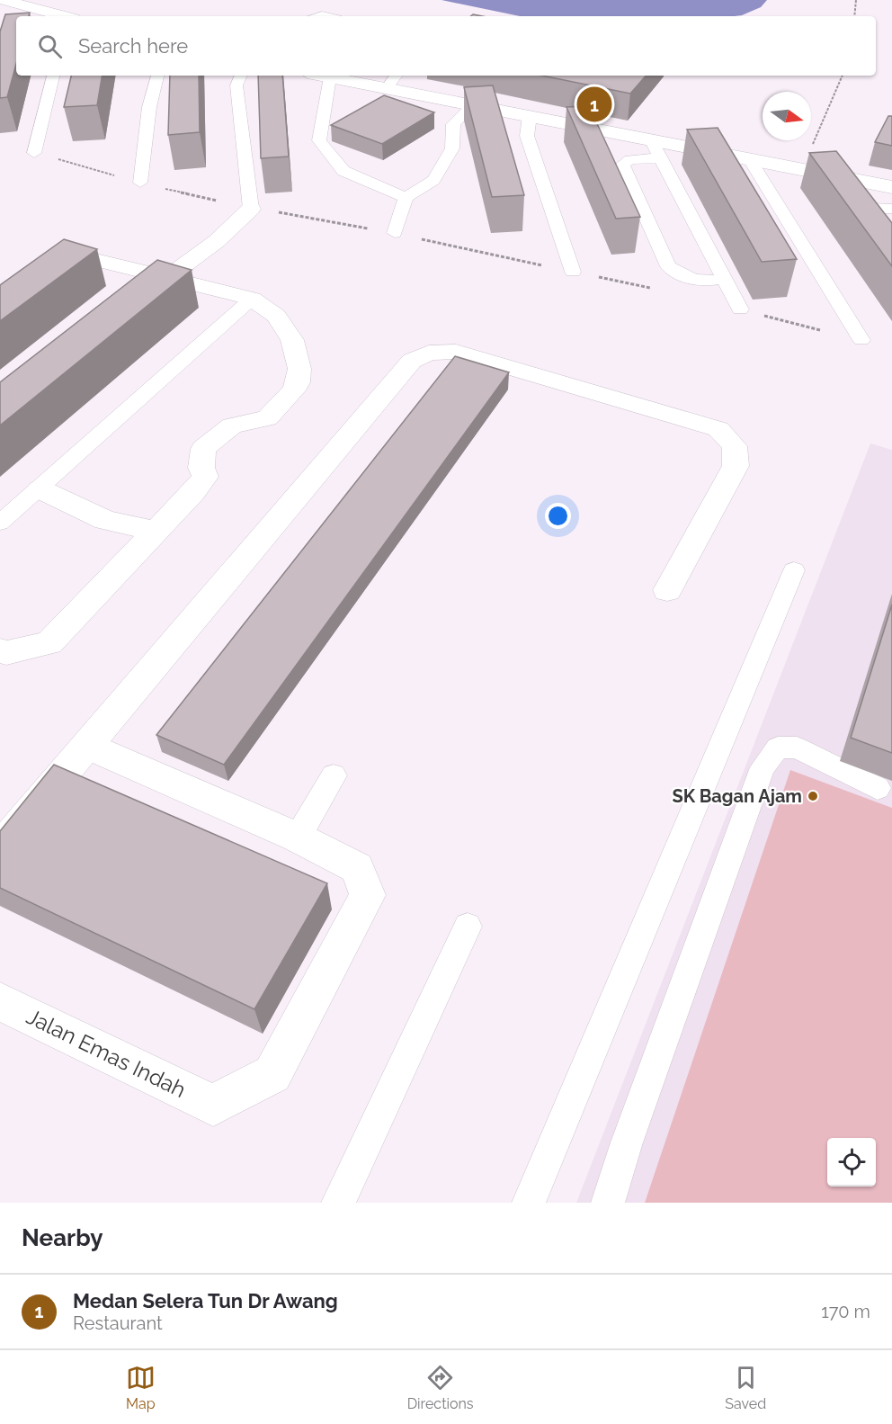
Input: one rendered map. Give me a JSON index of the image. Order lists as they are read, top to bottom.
{
  "streets": {
    "street": ["Jalan Emas Indah"]
  },
  "places": ["SK Bagan Ajam"],
  "north": "right",
  "page": {
    "search": "Search here",
    "pins": "1",
    "heading": "Nearby",
    "list": [
      {
        "mark": "1",
        "name": "Medan Selera Tun Dr Awang",
        "note": "Restaurant",
        "value": "170 m"
      }
    ],
    "nav": ["Map", "Directions", "Saved"]
  }
}
